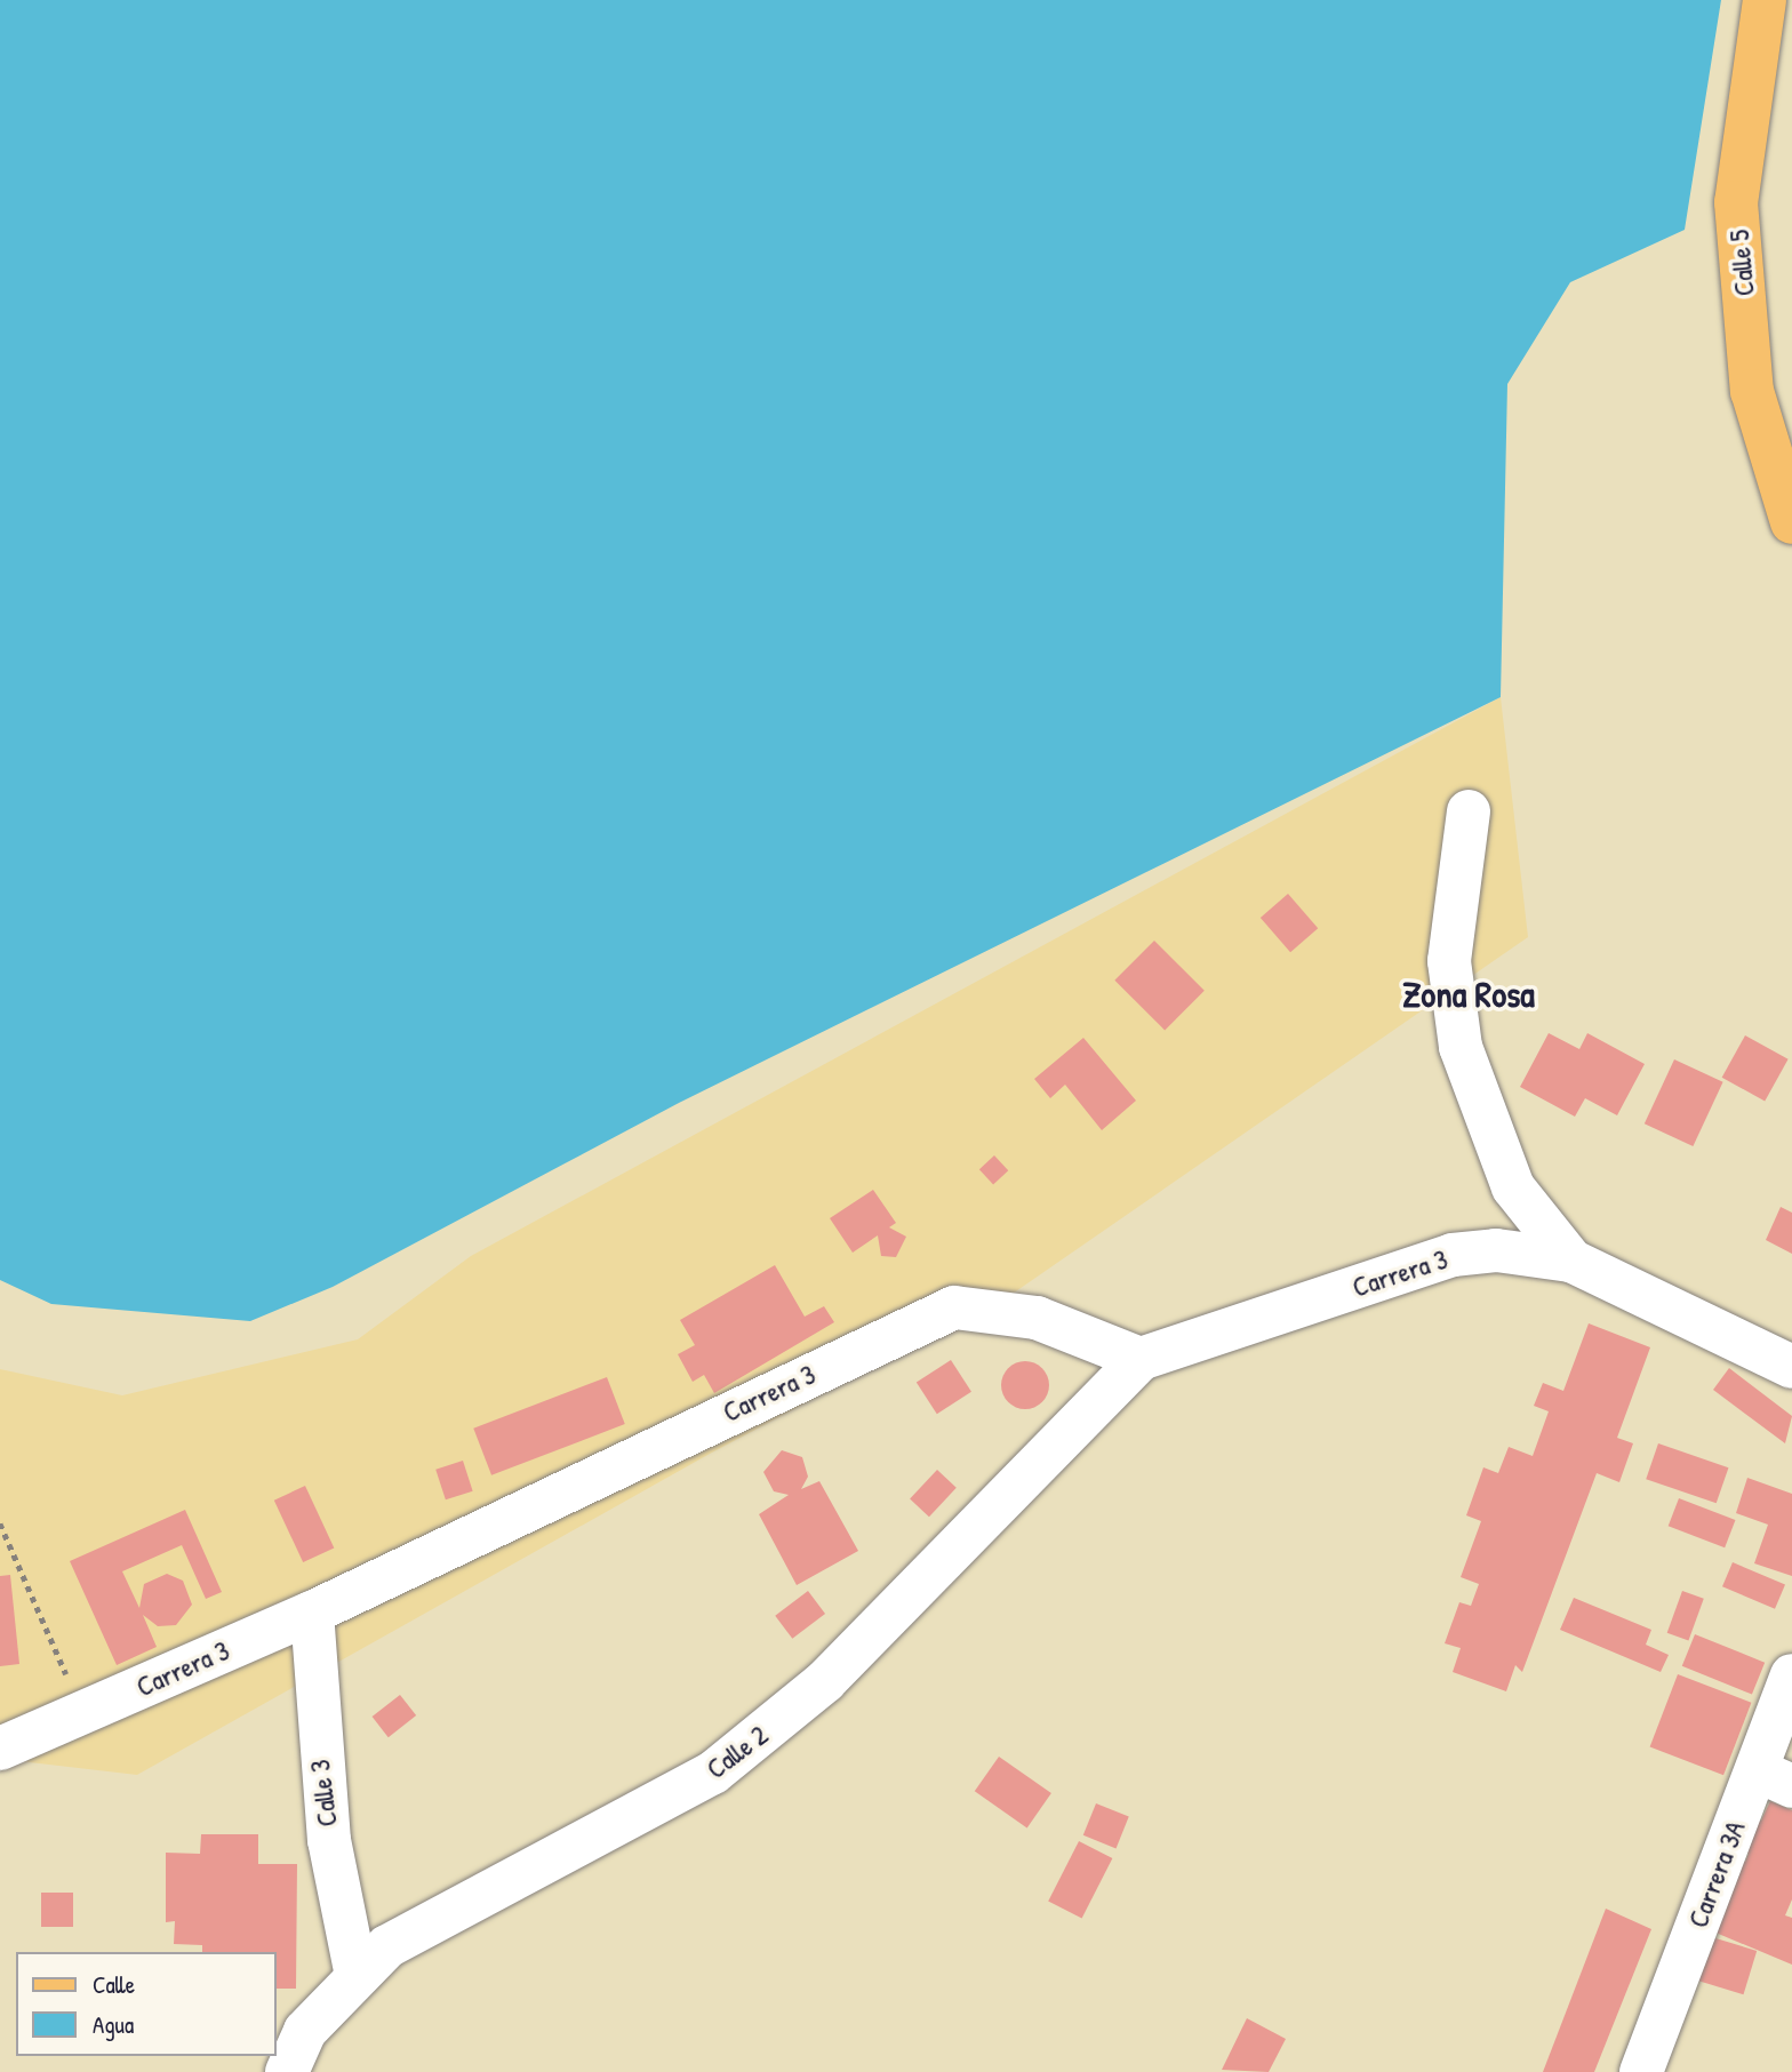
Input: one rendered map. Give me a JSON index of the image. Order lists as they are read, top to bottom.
{
  "streets": {
    "main road": ["Calle 5"],
    "street": [
      "Carrera 3",
      "Calle 2",
      "Calle 3",
      "Carrera 3A"
    ]
  },
  "crossings": [
    ["Carrera 3", "Calle 2"],
    ["Carrera 3", "Calle 3"],
    ["Calle 2", "Calle 3"]
  ],
  "districts": ["Zona Rosa"],
  "legend": ["Calle", "Agua"]
}
